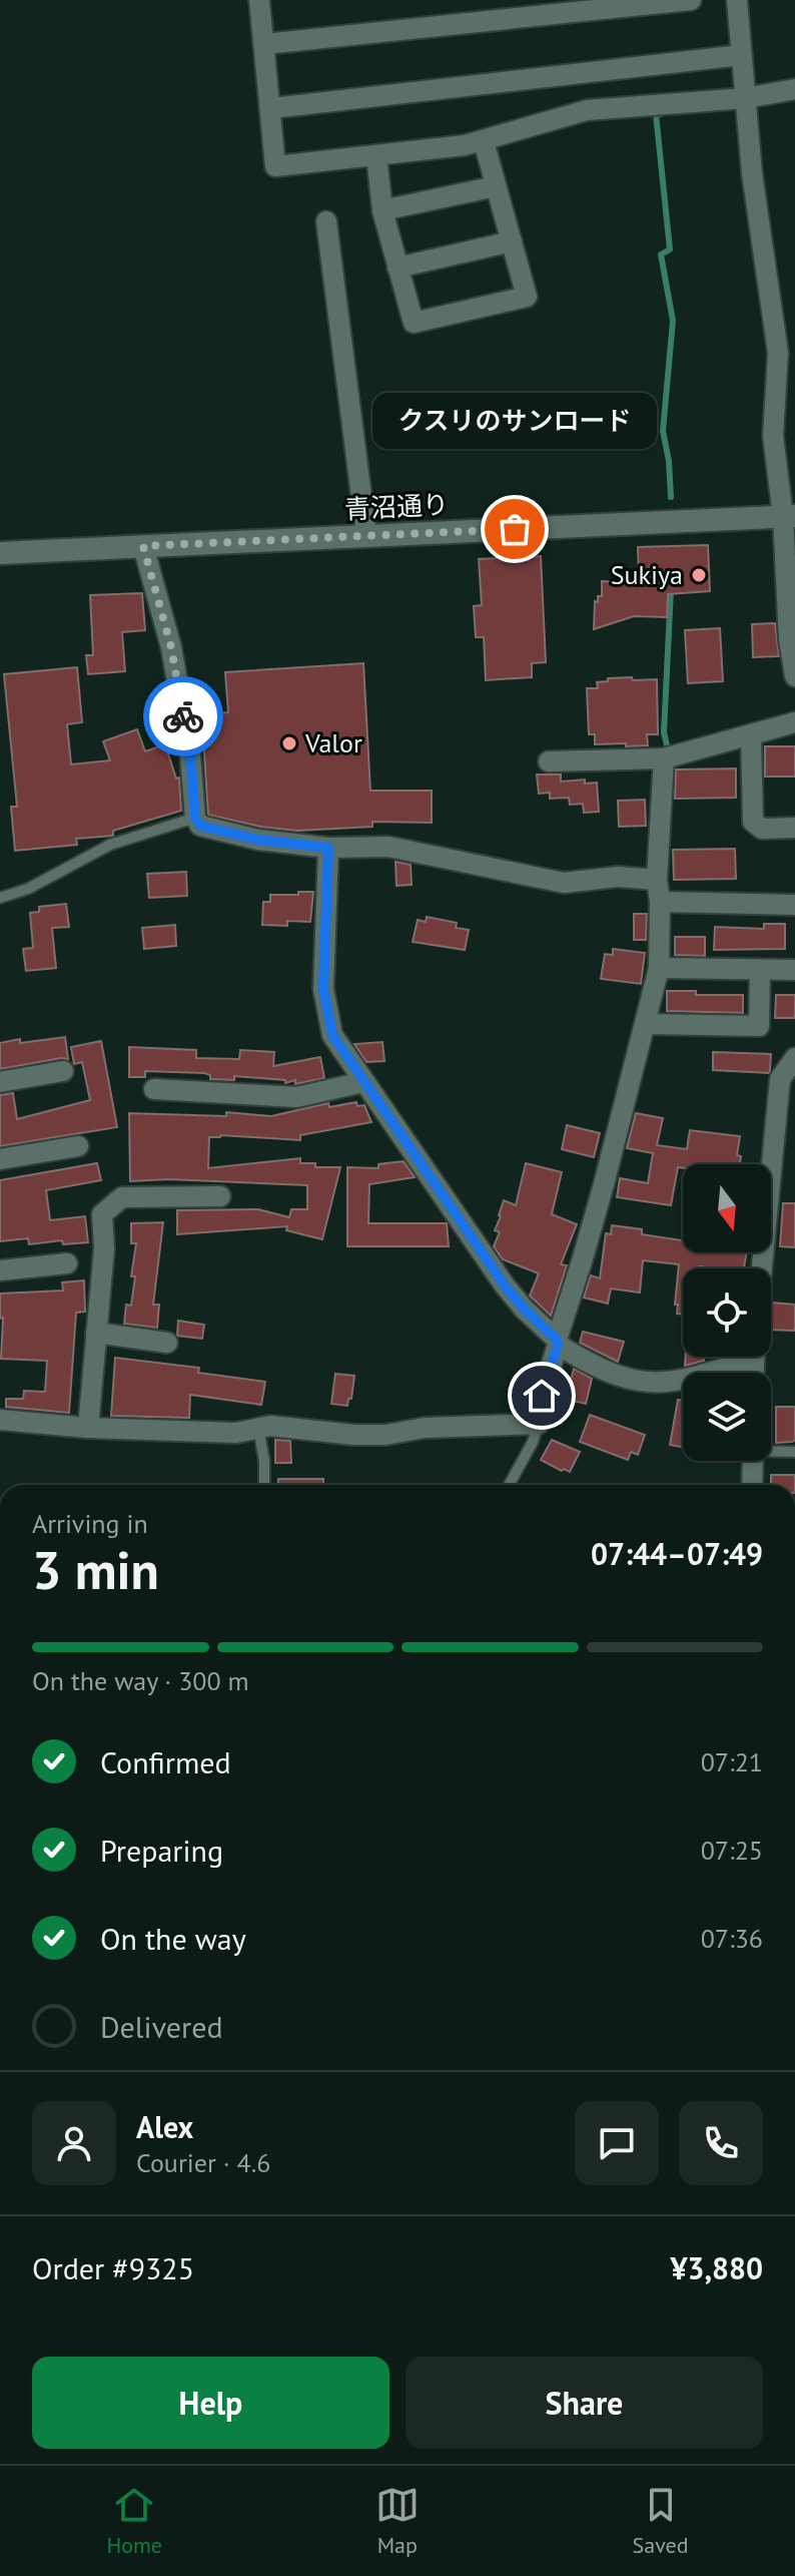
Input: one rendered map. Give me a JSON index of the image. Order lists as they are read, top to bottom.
{
  "streets": {
    "street": ["青沼通り"]
  },
  "places": ["クスリのサンロード", "Sukiya", "Valor"],
  "north": "bottom",
  "page": {
    "bubble": "クスリのサンロード",
    "heading": ["3 min", "Arriving in", "07:44–07:49"],
    "panel": [
      "Alex",
      "Courier · 4.6",
      "Order #9325",
      "¥3,880"
    ],
    "bar": "On the way · 300 m",
    "list": [
      ["Confirmed", "07:21"],
      ["Preparing", "07:25"],
      ["On the way", "07:36"],
      "Delivered"
    ],
    "buttons": ["Help", "Share"],
    "tabs": ["Home", "Map", "Saved"]
  }
}
